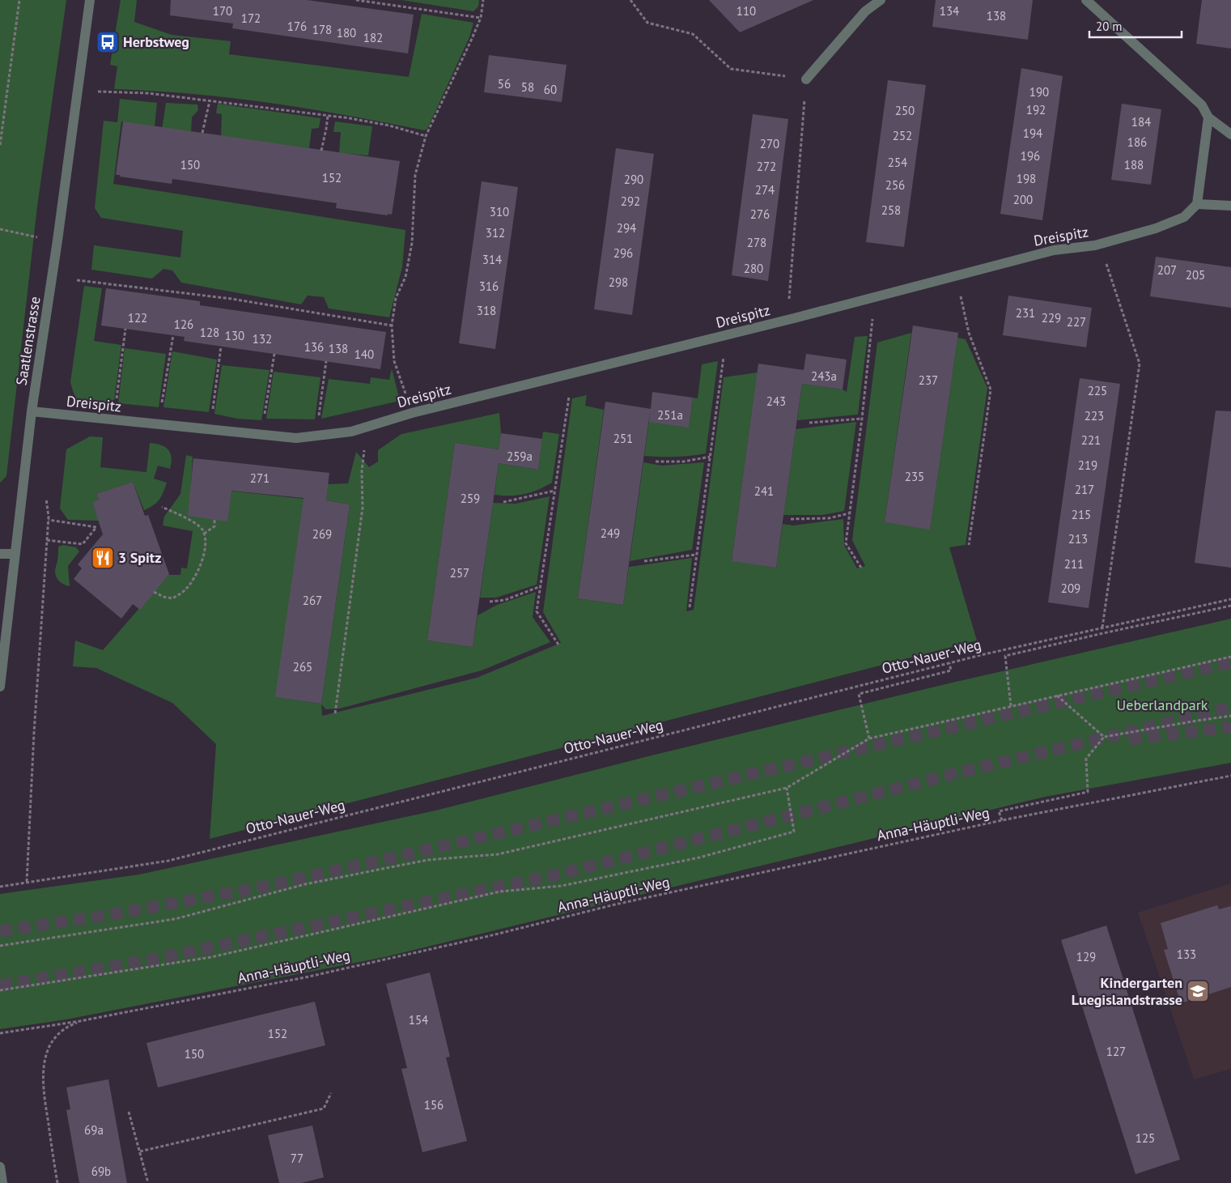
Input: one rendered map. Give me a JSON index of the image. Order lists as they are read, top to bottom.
{
  "streets": {
    "street": ["Dreispitz", "Saatlenstrasse"],
    "path": ["Otto-Nauer-Weg", "Anna-Häuptli-Weg"]
  },
  "crossings": [
    ["Dreispitz", "Saatlenstrasse"]
  ],
  "parks": ["Ueberlandpark"],
  "places": {
    "bus stop": ["Herbstweg"],
    "restaurant": ["3 Spitz"],
    "school or university": ["Kindergarten Luegislandstrasse"]
  },
  "house_numbers": [
    "170",
    "110",
    "134",
    "138",
    "172",
    "176",
    "178",
    "180",
    "182",
    "56",
    "58",
    "60",
    "190",
    "192",
    "250",
    "184",
    "194",
    "252",
    "186",
    "270",
    "196",
    "254",
    "150",
    "188",
    "272",
    "152",
    "198",
    "290",
    "256",
    "274",
    "200",
    "292",
    "258",
    "310",
    "276",
    "294",
    "312",
    "278",
    "296",
    "314",
    "280",
    "207",
    "205",
    "298",
    "316",
    "318",
    "231",
    "122",
    "229",
    "227",
    "126",
    "128",
    "130",
    "132",
    "136",
    "138",
    "140",
    "243a",
    "237",
    "225",
    "243",
    "251a",
    "223",
    "251",
    "221",
    "259a",
    "219",
    "235",
    "271",
    "217",
    "241",
    "259",
    "215",
    "249",
    "269",
    "213",
    "211",
    "257",
    "209",
    "267",
    "265",
    "133",
    "129",
    "154",
    "152",
    "127",
    "150",
    "156",
    "69a",
    "125",
    "77",
    "69b"
  ],
  "scale_bar": "20 m"
}
